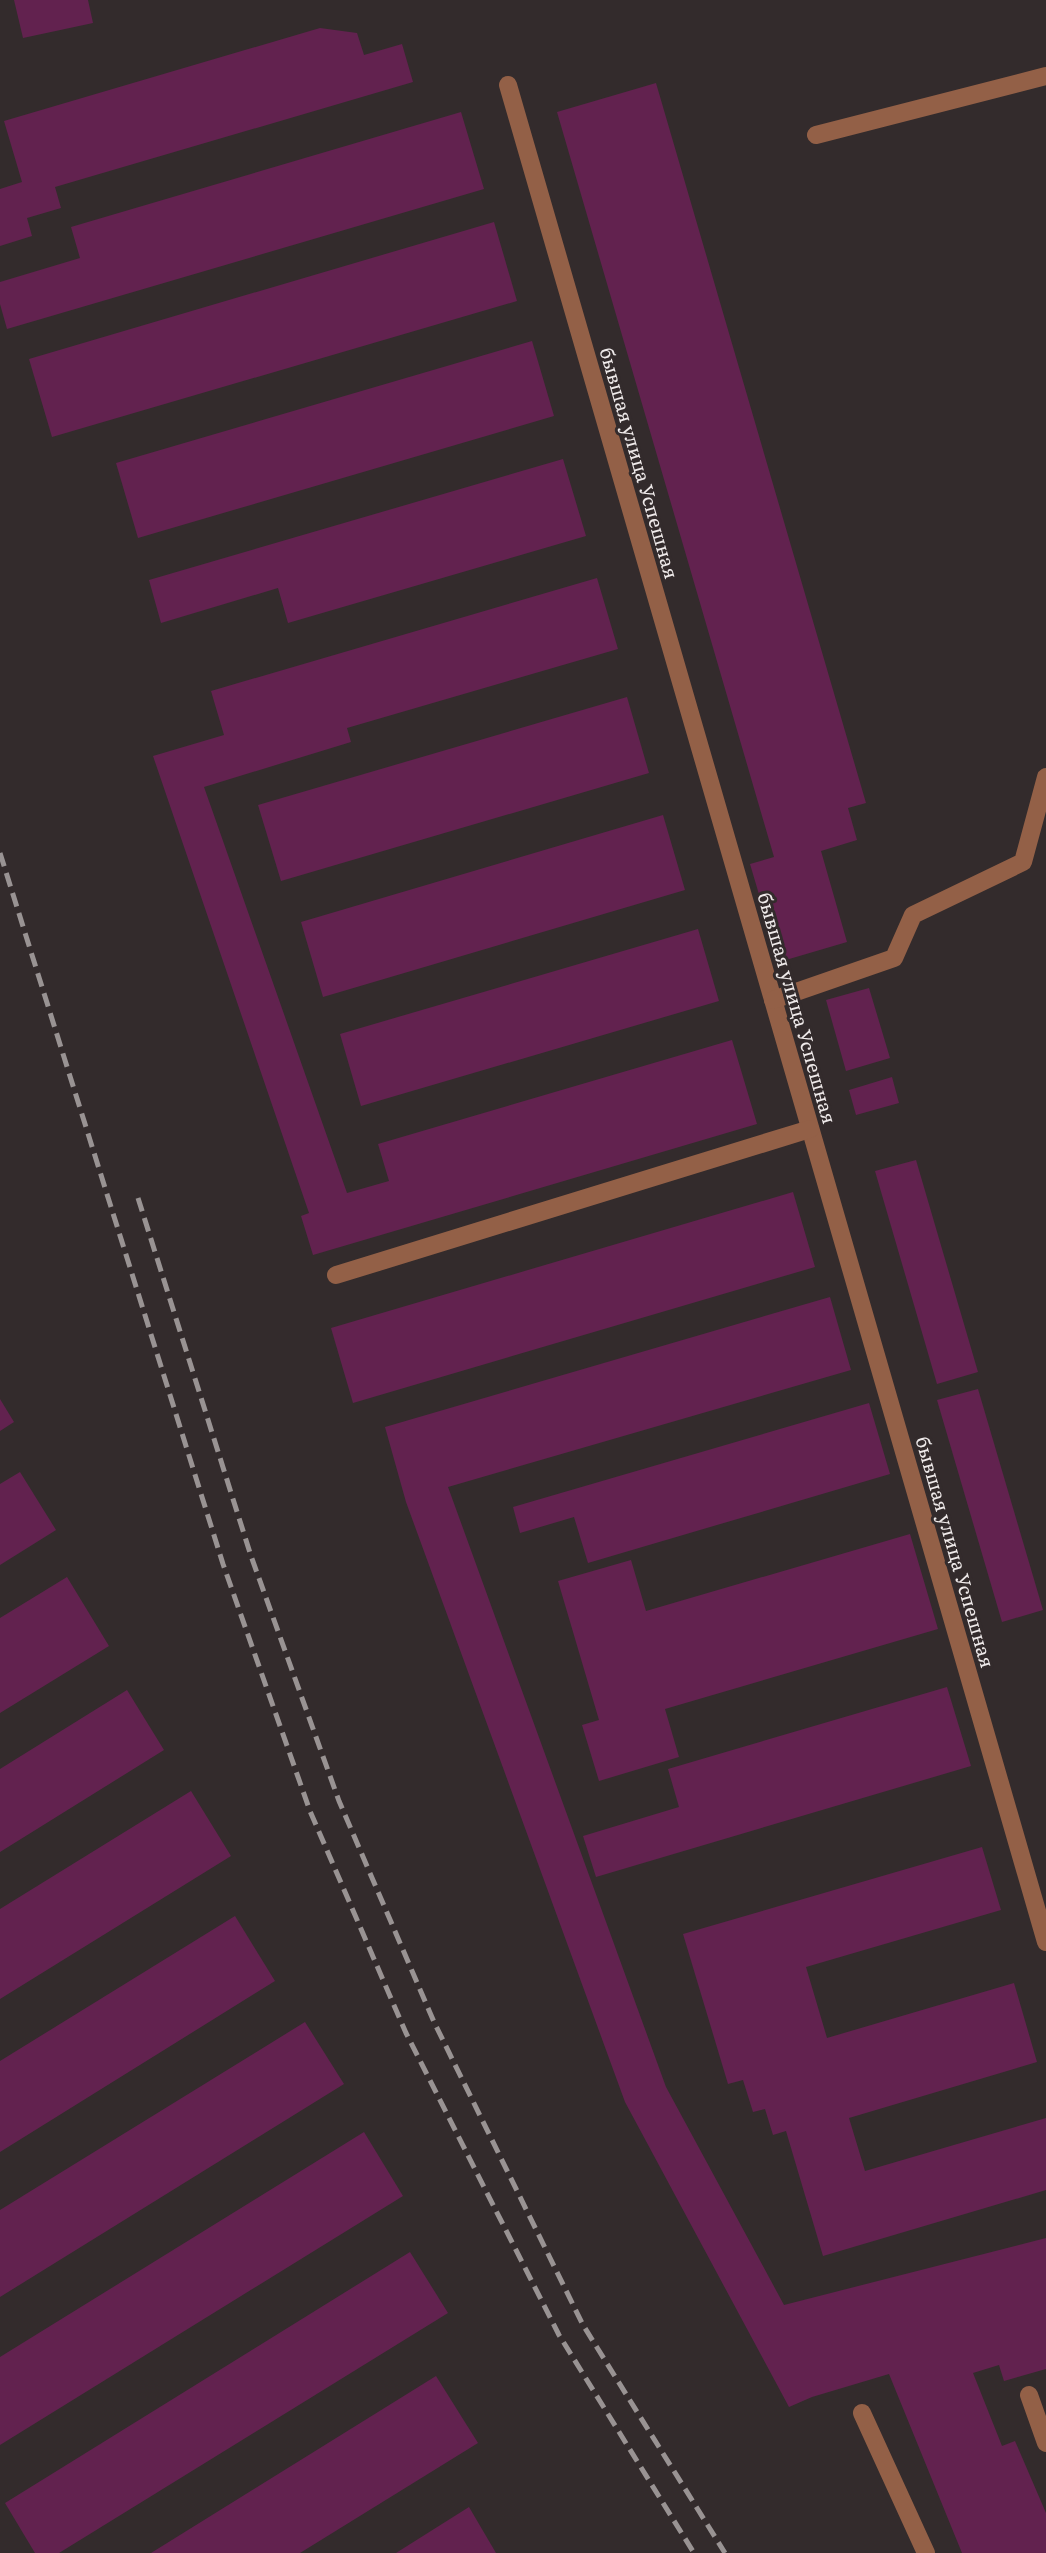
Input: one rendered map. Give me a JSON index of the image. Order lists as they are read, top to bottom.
{
  "streets": {
    "lane": ["бывшая улица Успешная"]
  }
}
